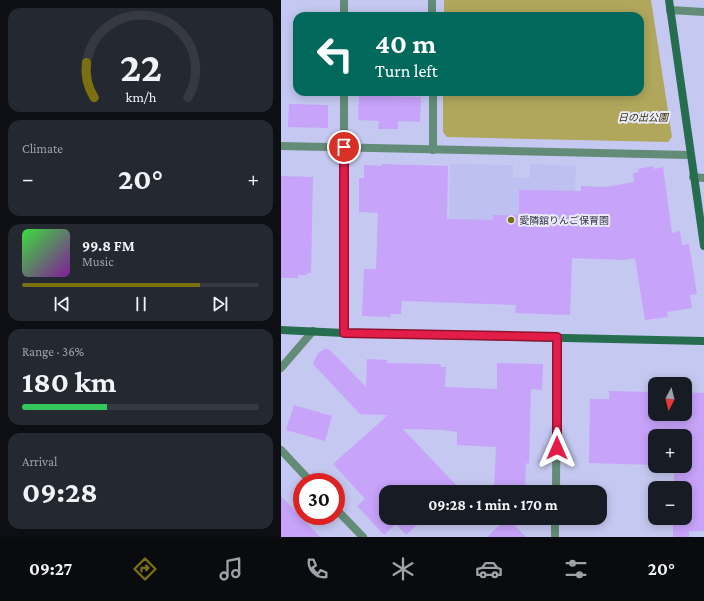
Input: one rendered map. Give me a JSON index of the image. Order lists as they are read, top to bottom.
{
  "parks": ["日の出公園"],
  "places": ["愛隣舘りんご保育園"],
  "north": "bottom",
  "page": {
    "turn": ["40 m", "Turn left"],
    "tile": [
      "Climate",
      ["Range · 36%", "180 km"],
      ["Arrival", "09:28"]
    ],
    "heat": ["−", "20°", "+"],
    "song": ["99.8 FM", "Music"],
    "map_buttons": ["+", "−"],
    "limit": "30",
    "trip": "09:28 · 1 min · 170 m",
    "tabs": ["09:27", "20°"],
    "gauge": ["22", "km/h"]
  }
}
